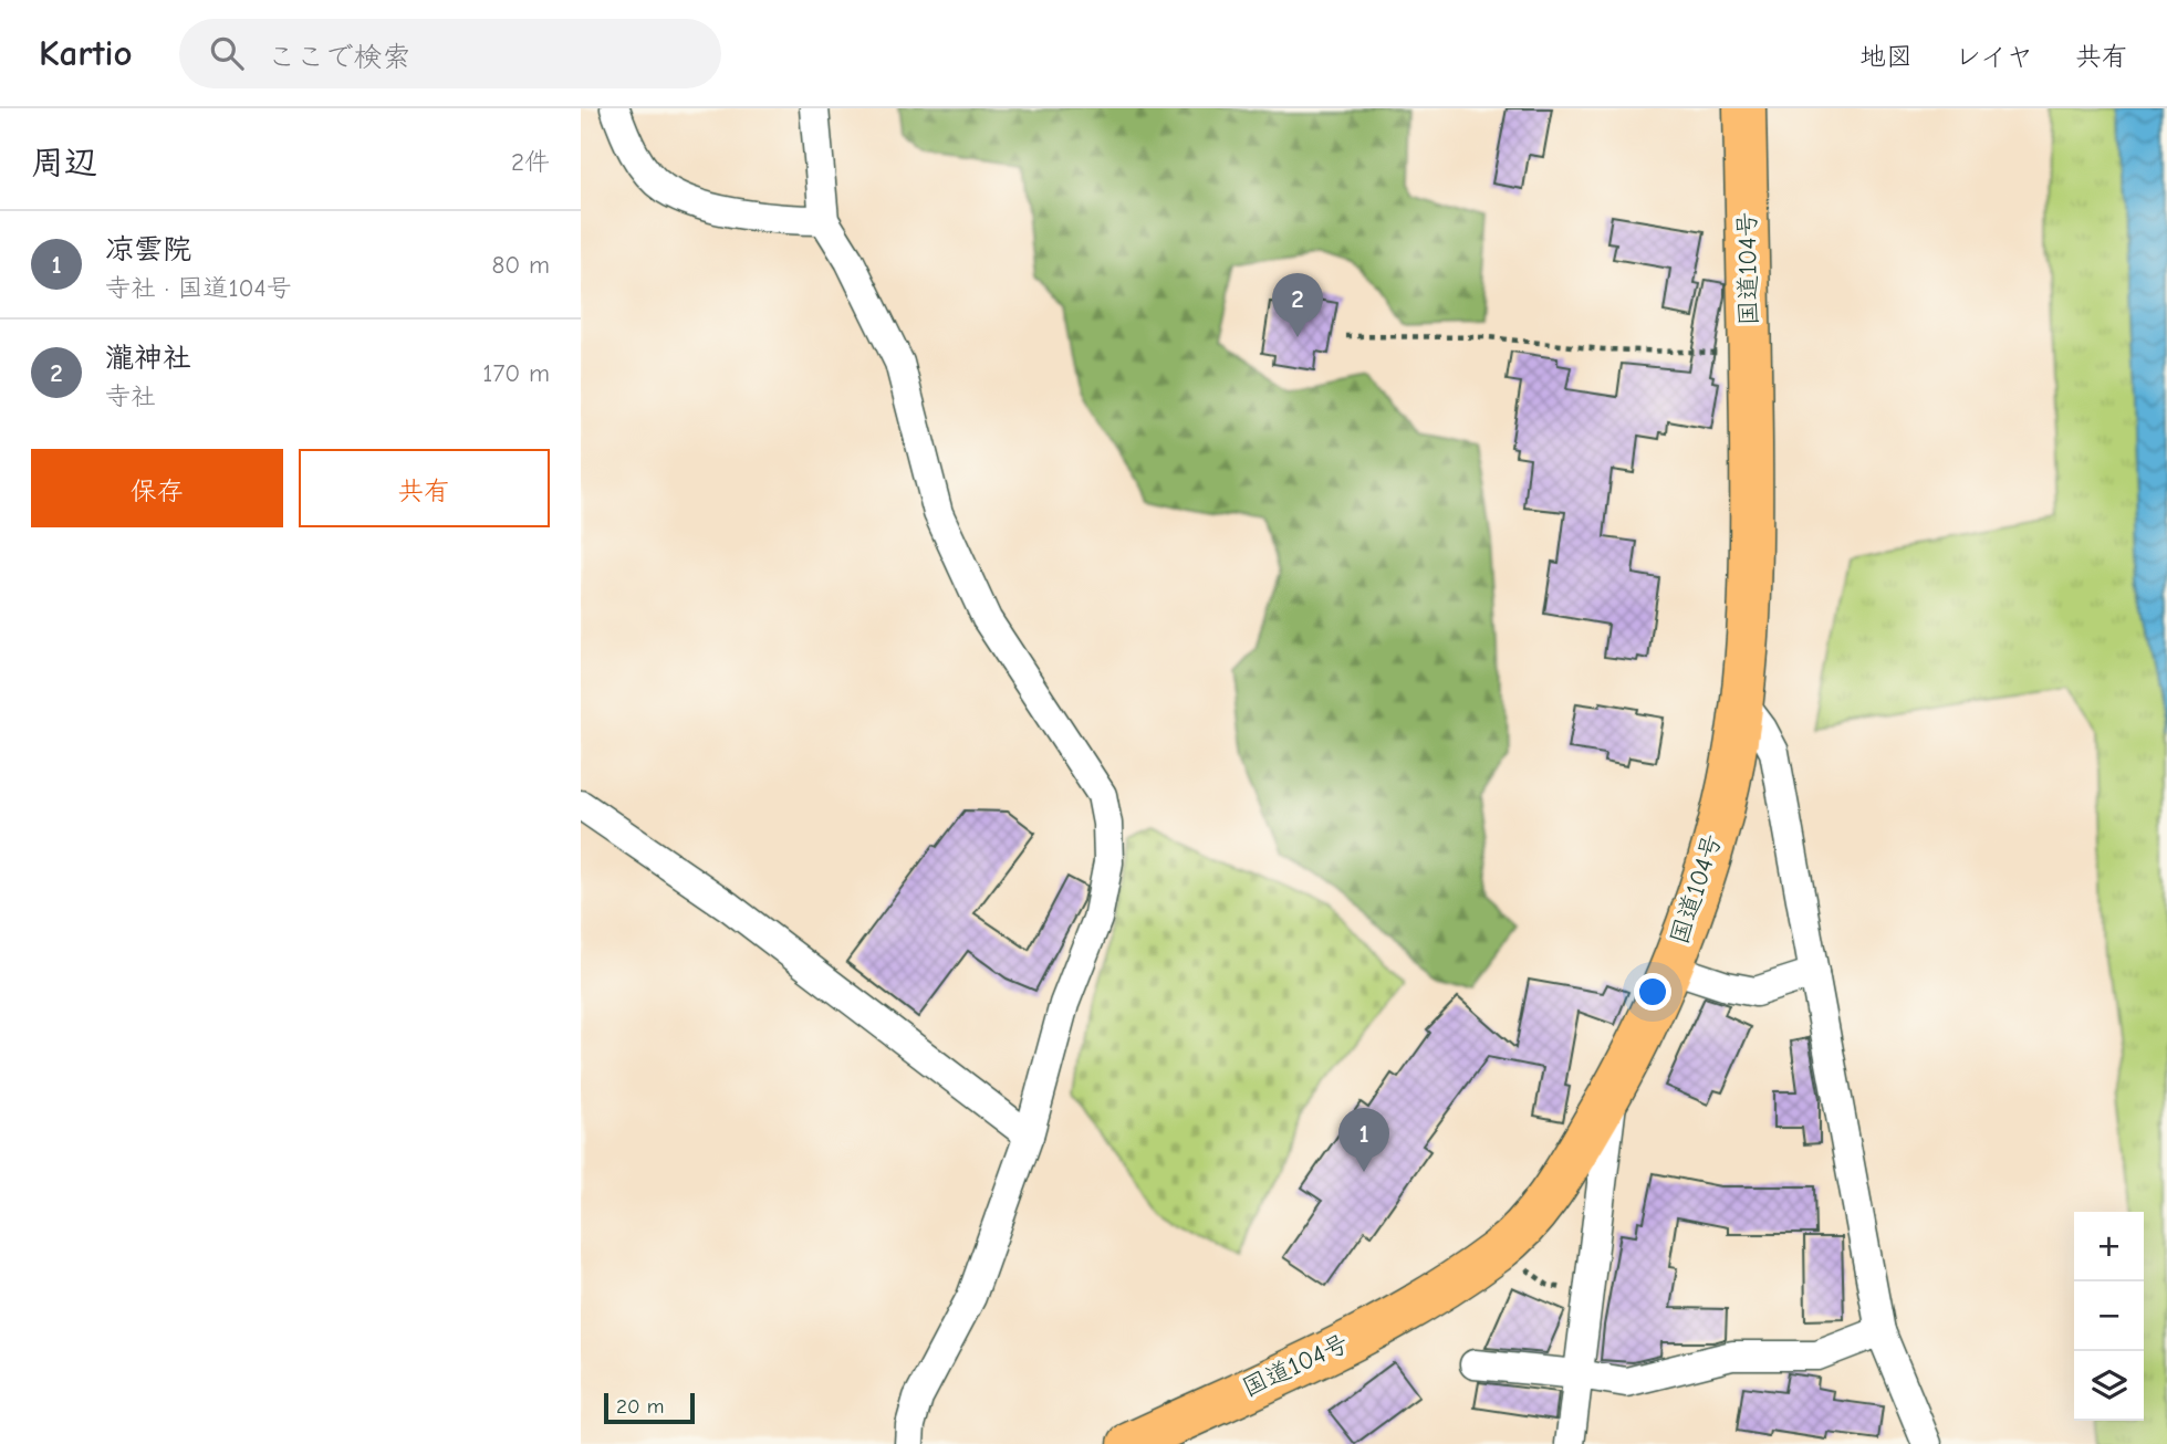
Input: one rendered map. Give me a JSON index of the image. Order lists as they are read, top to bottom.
{
  "streets": {
    "highway": ["国道104号"]
  },
  "scale_bar": "20 m",
  "page": {
    "header": "Kartio",
    "search": "ここで検索",
    "nav": ["地図", "レイヤ", "共有"],
    "heading": ["周辺", "2件"],
    "list": [
      {
        "mark": "1",
        "name": "凉雲院",
        "note": "寺社 · 国道104号",
        "value": "80 m"
      },
      {
        "mark": "2",
        "name": "瀧神社",
        "note": "寺社",
        "value": "170 m"
      }
    ],
    "pins": ["2", "1"],
    "buttons": ["保存", "共有"],
    "map_buttons": ["+", "−"],
    "scale": "20 m"
  }
}
